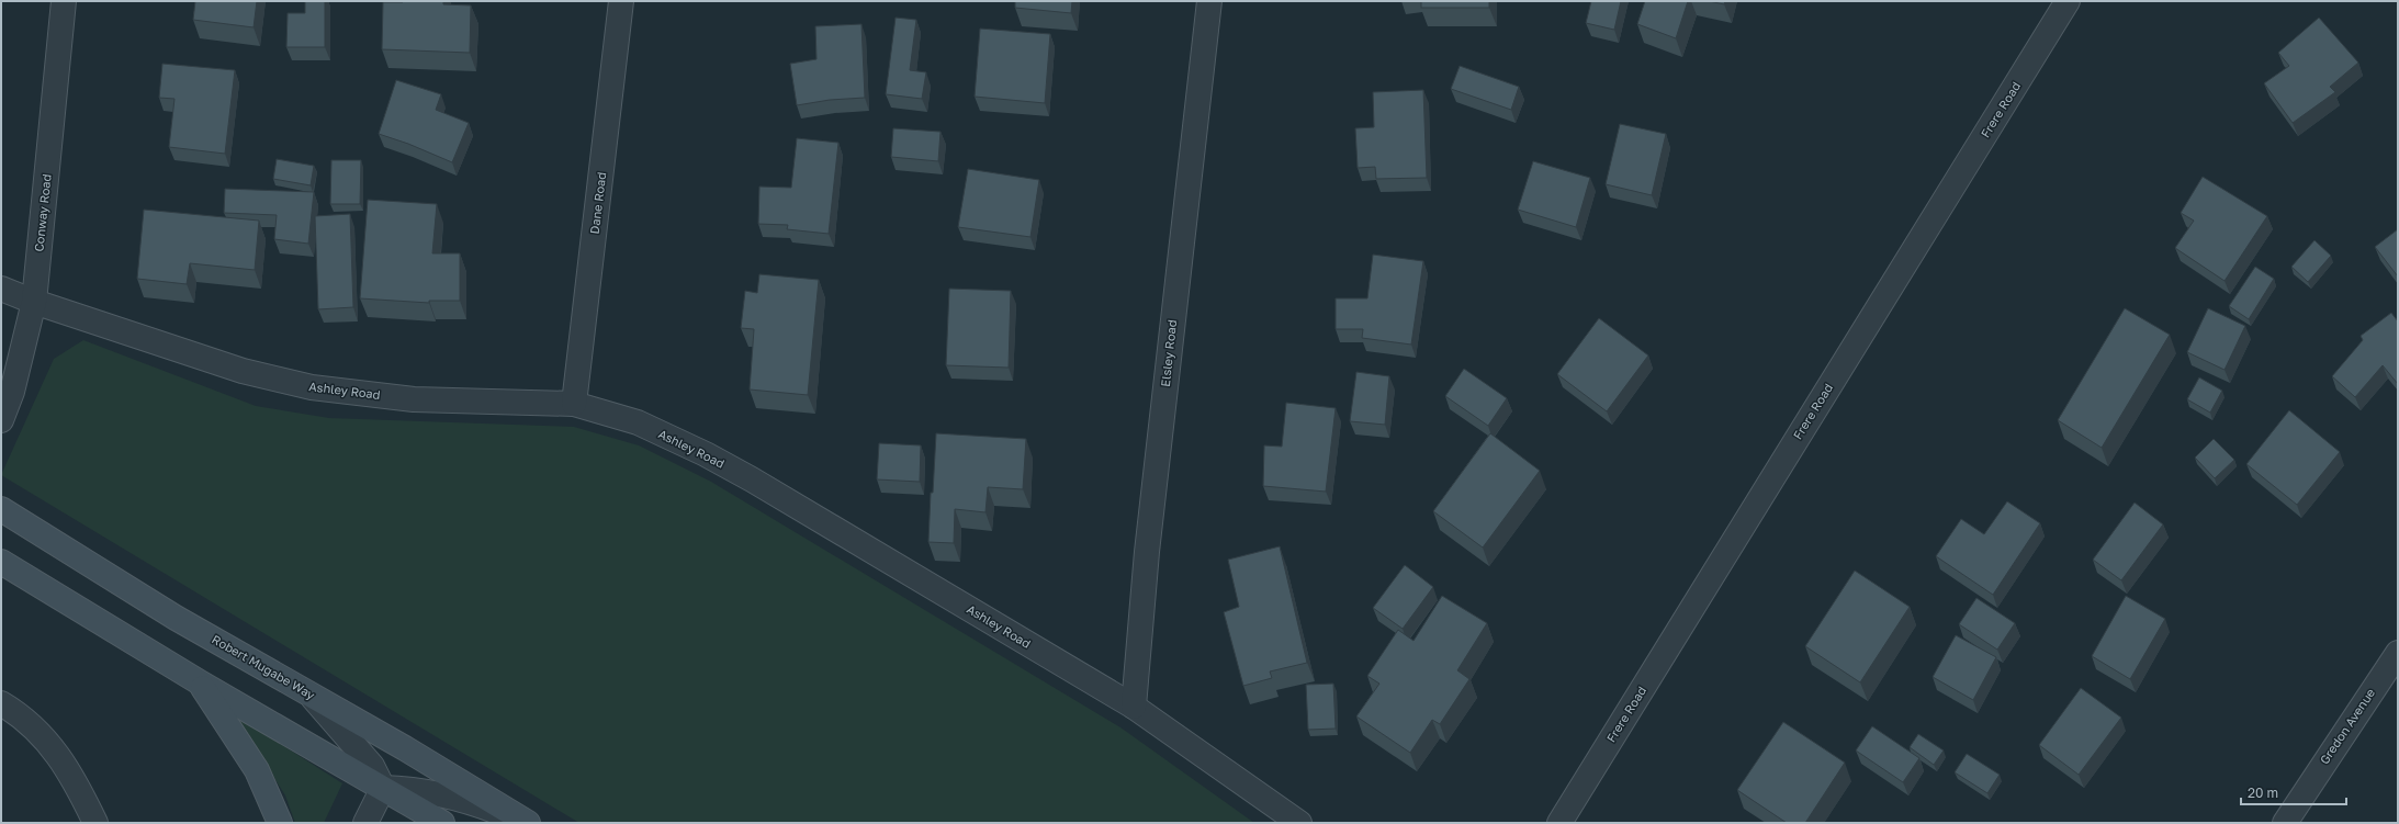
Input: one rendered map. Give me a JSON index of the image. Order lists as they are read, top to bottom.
{
  "streets": {
    "main road": ["Robert Mugabe Way"],
    "street": [
      "Frere Road",
      "Dane Road",
      "Conway Road",
      "Elsley Road",
      "Ashley Road",
      "Gredon Avenue"
    ]
  },
  "crossings": [
    ["Dane Road", "Ashley Road"],
    ["Conway Road", "Ashley Road"],
    ["Elsley Road", "Ashley Road"]
  ],
  "scale_bar": "20 m"
}
